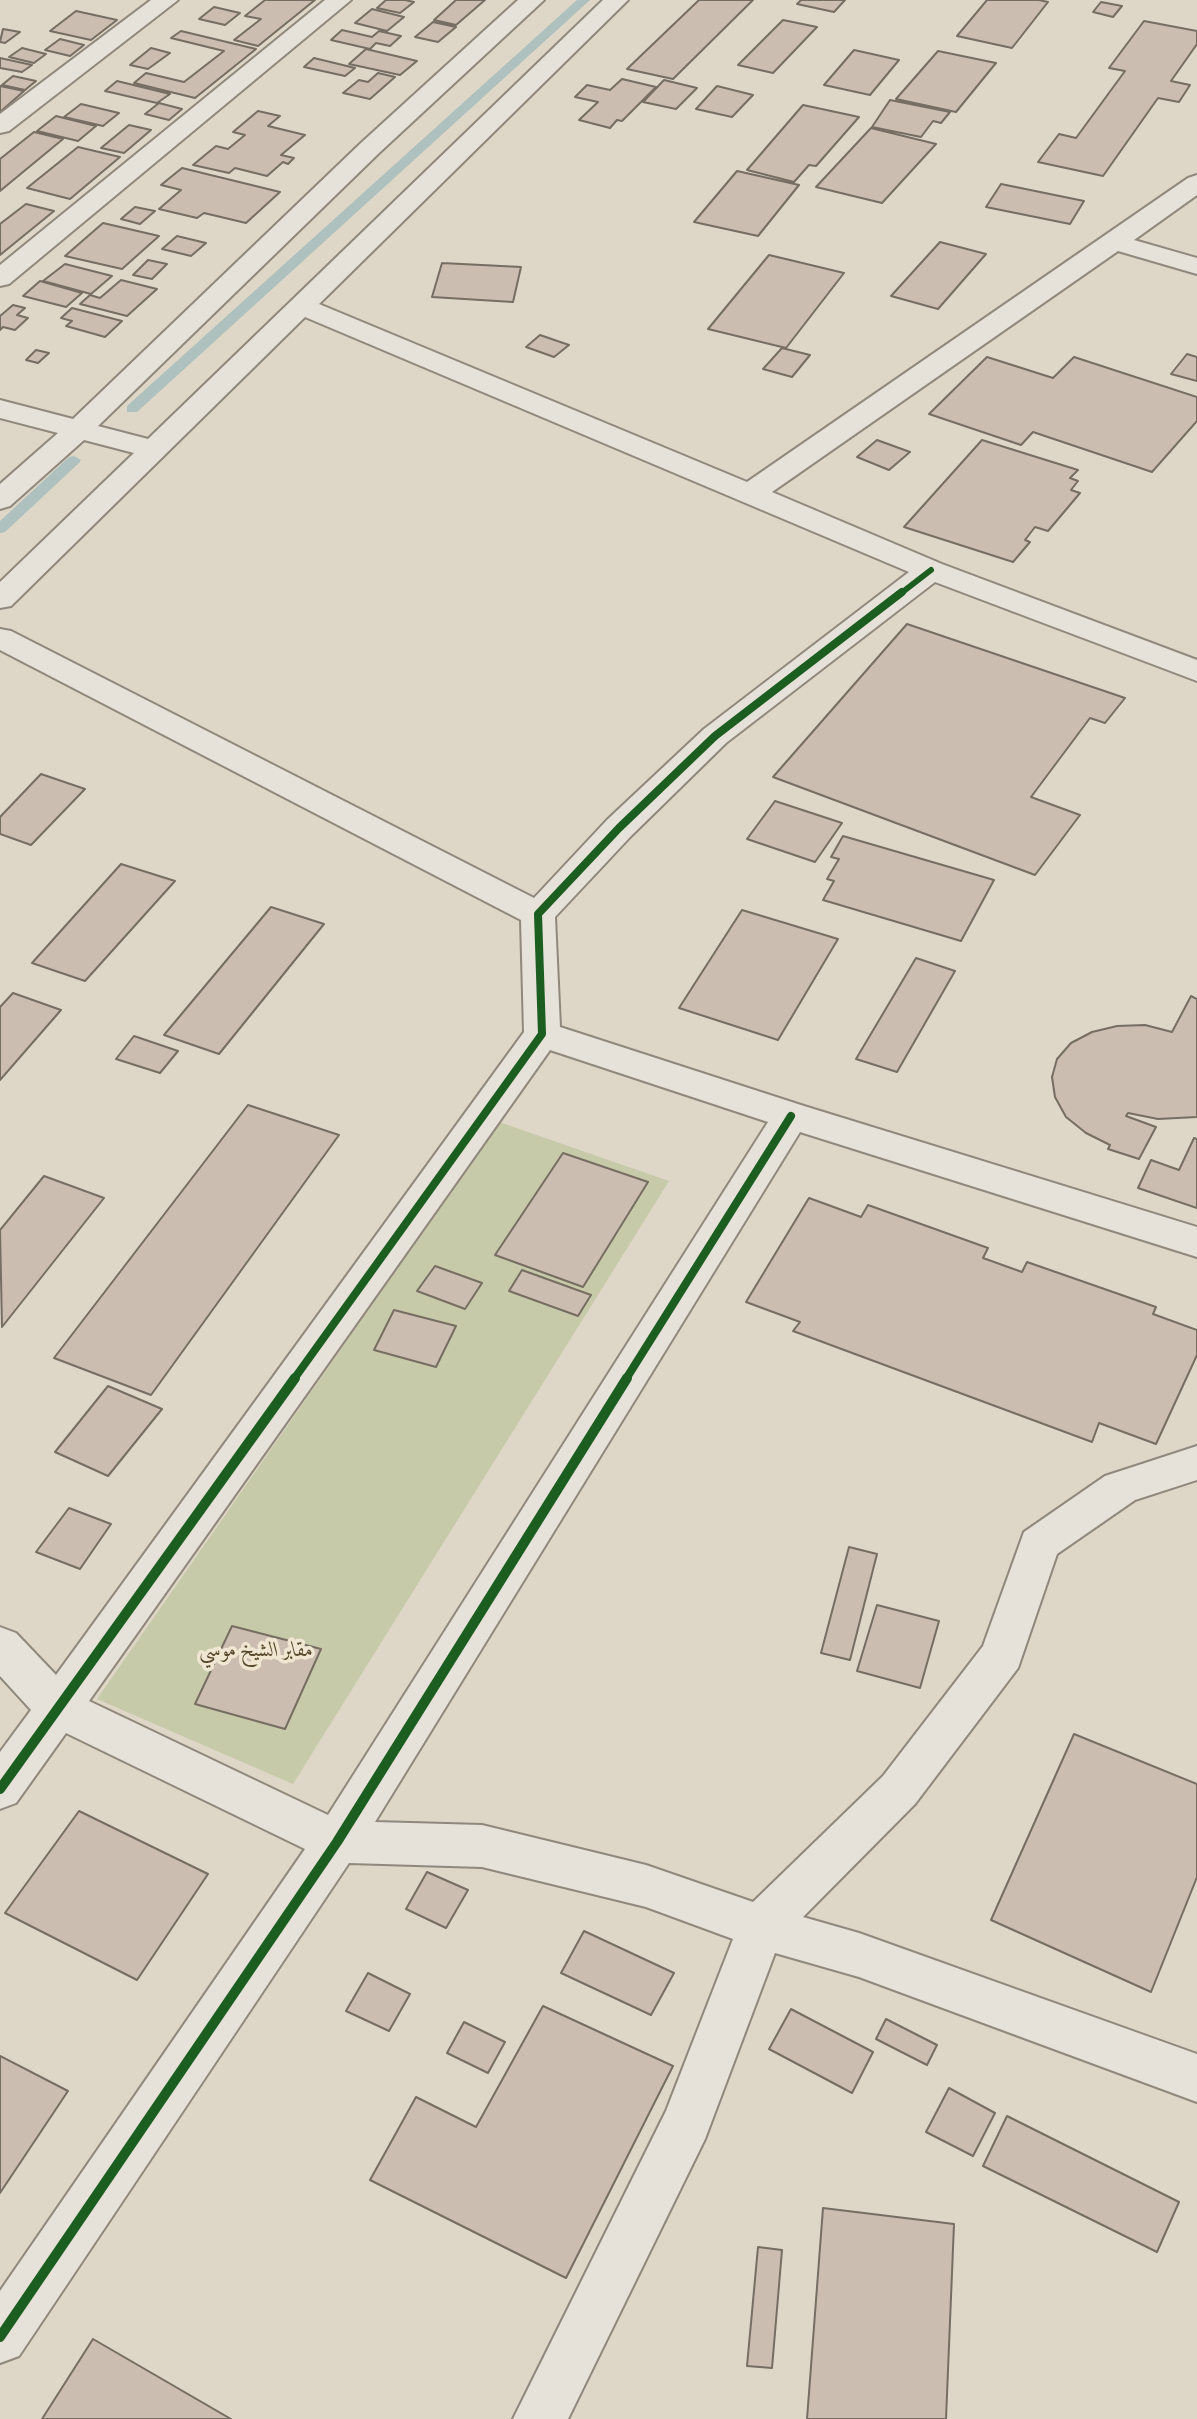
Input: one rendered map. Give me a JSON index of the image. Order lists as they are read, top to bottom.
{
  "parks": ["مقابر الشيخ موسي"]
}
